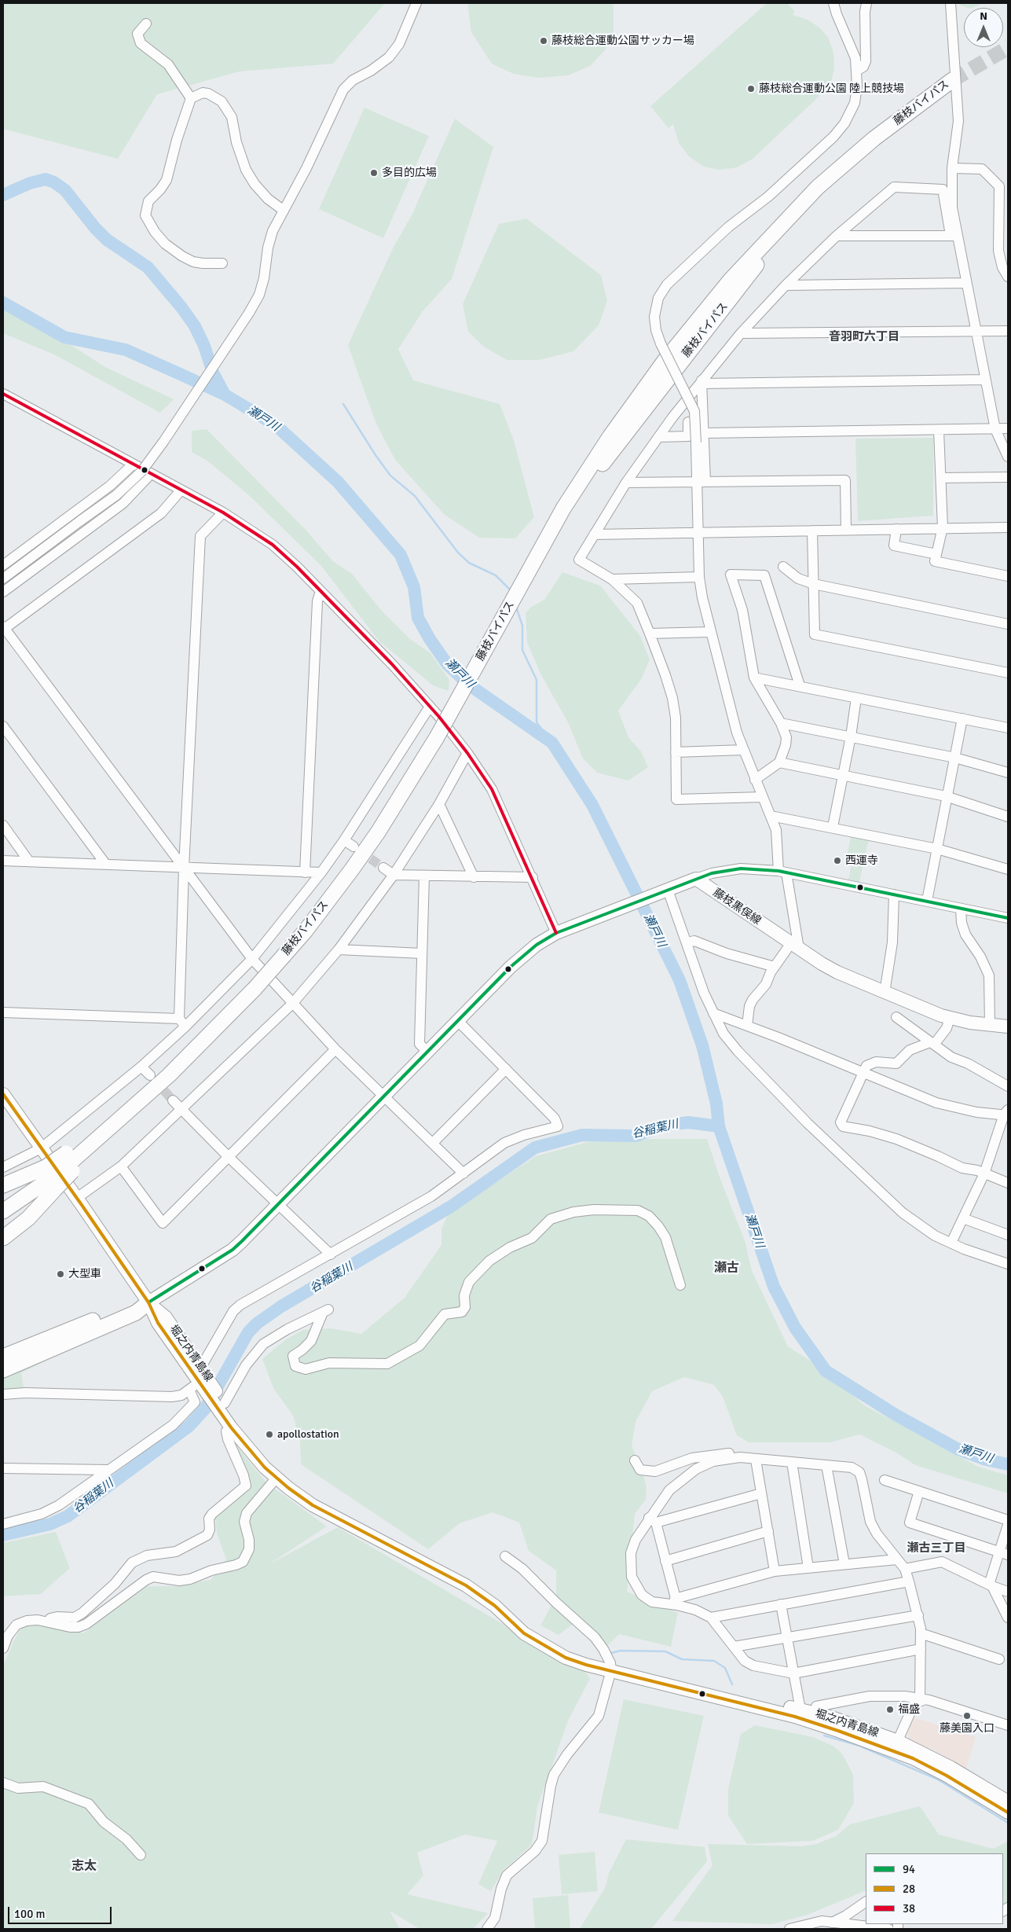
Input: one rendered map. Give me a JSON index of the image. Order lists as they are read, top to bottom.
{
  "streets": {
    "highway": ["藤枝バイパス"],
    "main road": ["藤枝黒俣線", "堀之内青島線"]
  },
  "districts": [
    "音羽町六丁目",
    "瀬古",
    "瀬古三丁目",
    "志太"
  ],
  "water": ["瀬戸川", "谷稲葉川"],
  "places": [
    "藤枝総合運動公園サッカー場",
    "藤枝総合運動公園 陸上競技場",
    "多目的広場",
    "西運寺",
    "大型車",
    "apollostation",
    "福盛",
    "藤美園入口"
  ],
  "lines": ["transit line 38", "transit line 94", "transit line 28"],
  "legend": ["94", "28", "38"],
  "scale_bar": "100 m",
  "north": "top"
}
